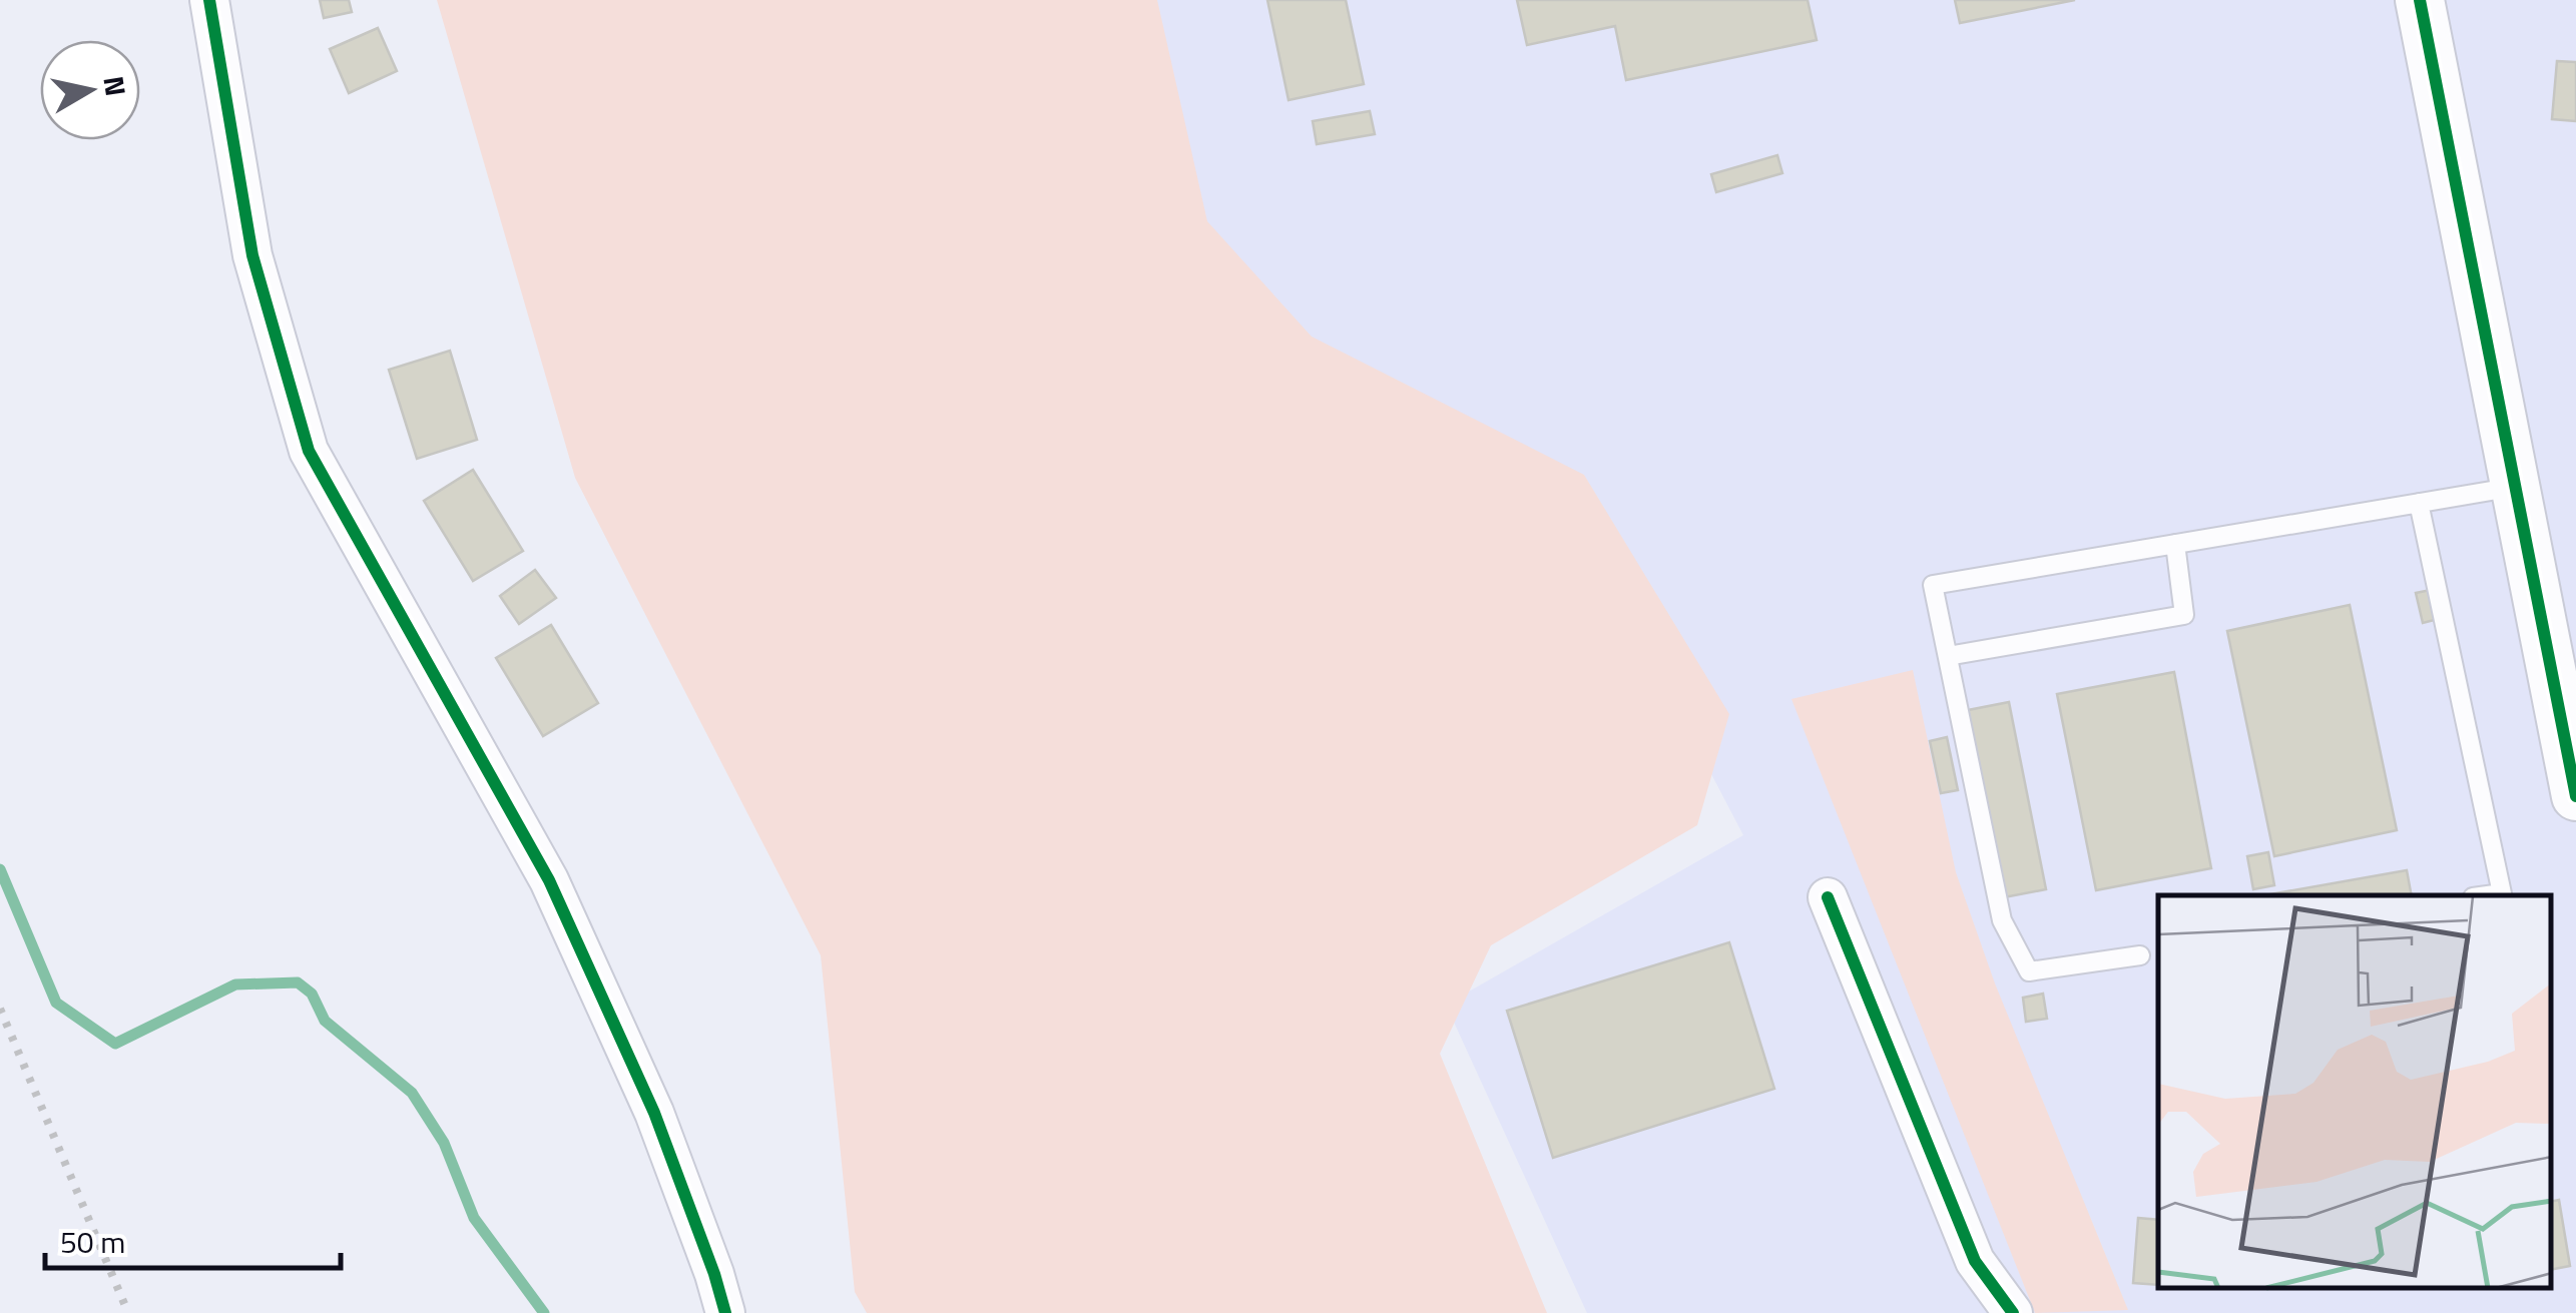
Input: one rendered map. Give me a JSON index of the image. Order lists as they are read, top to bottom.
{
  "scale_bar": "50 m",
  "north": "right"
}
